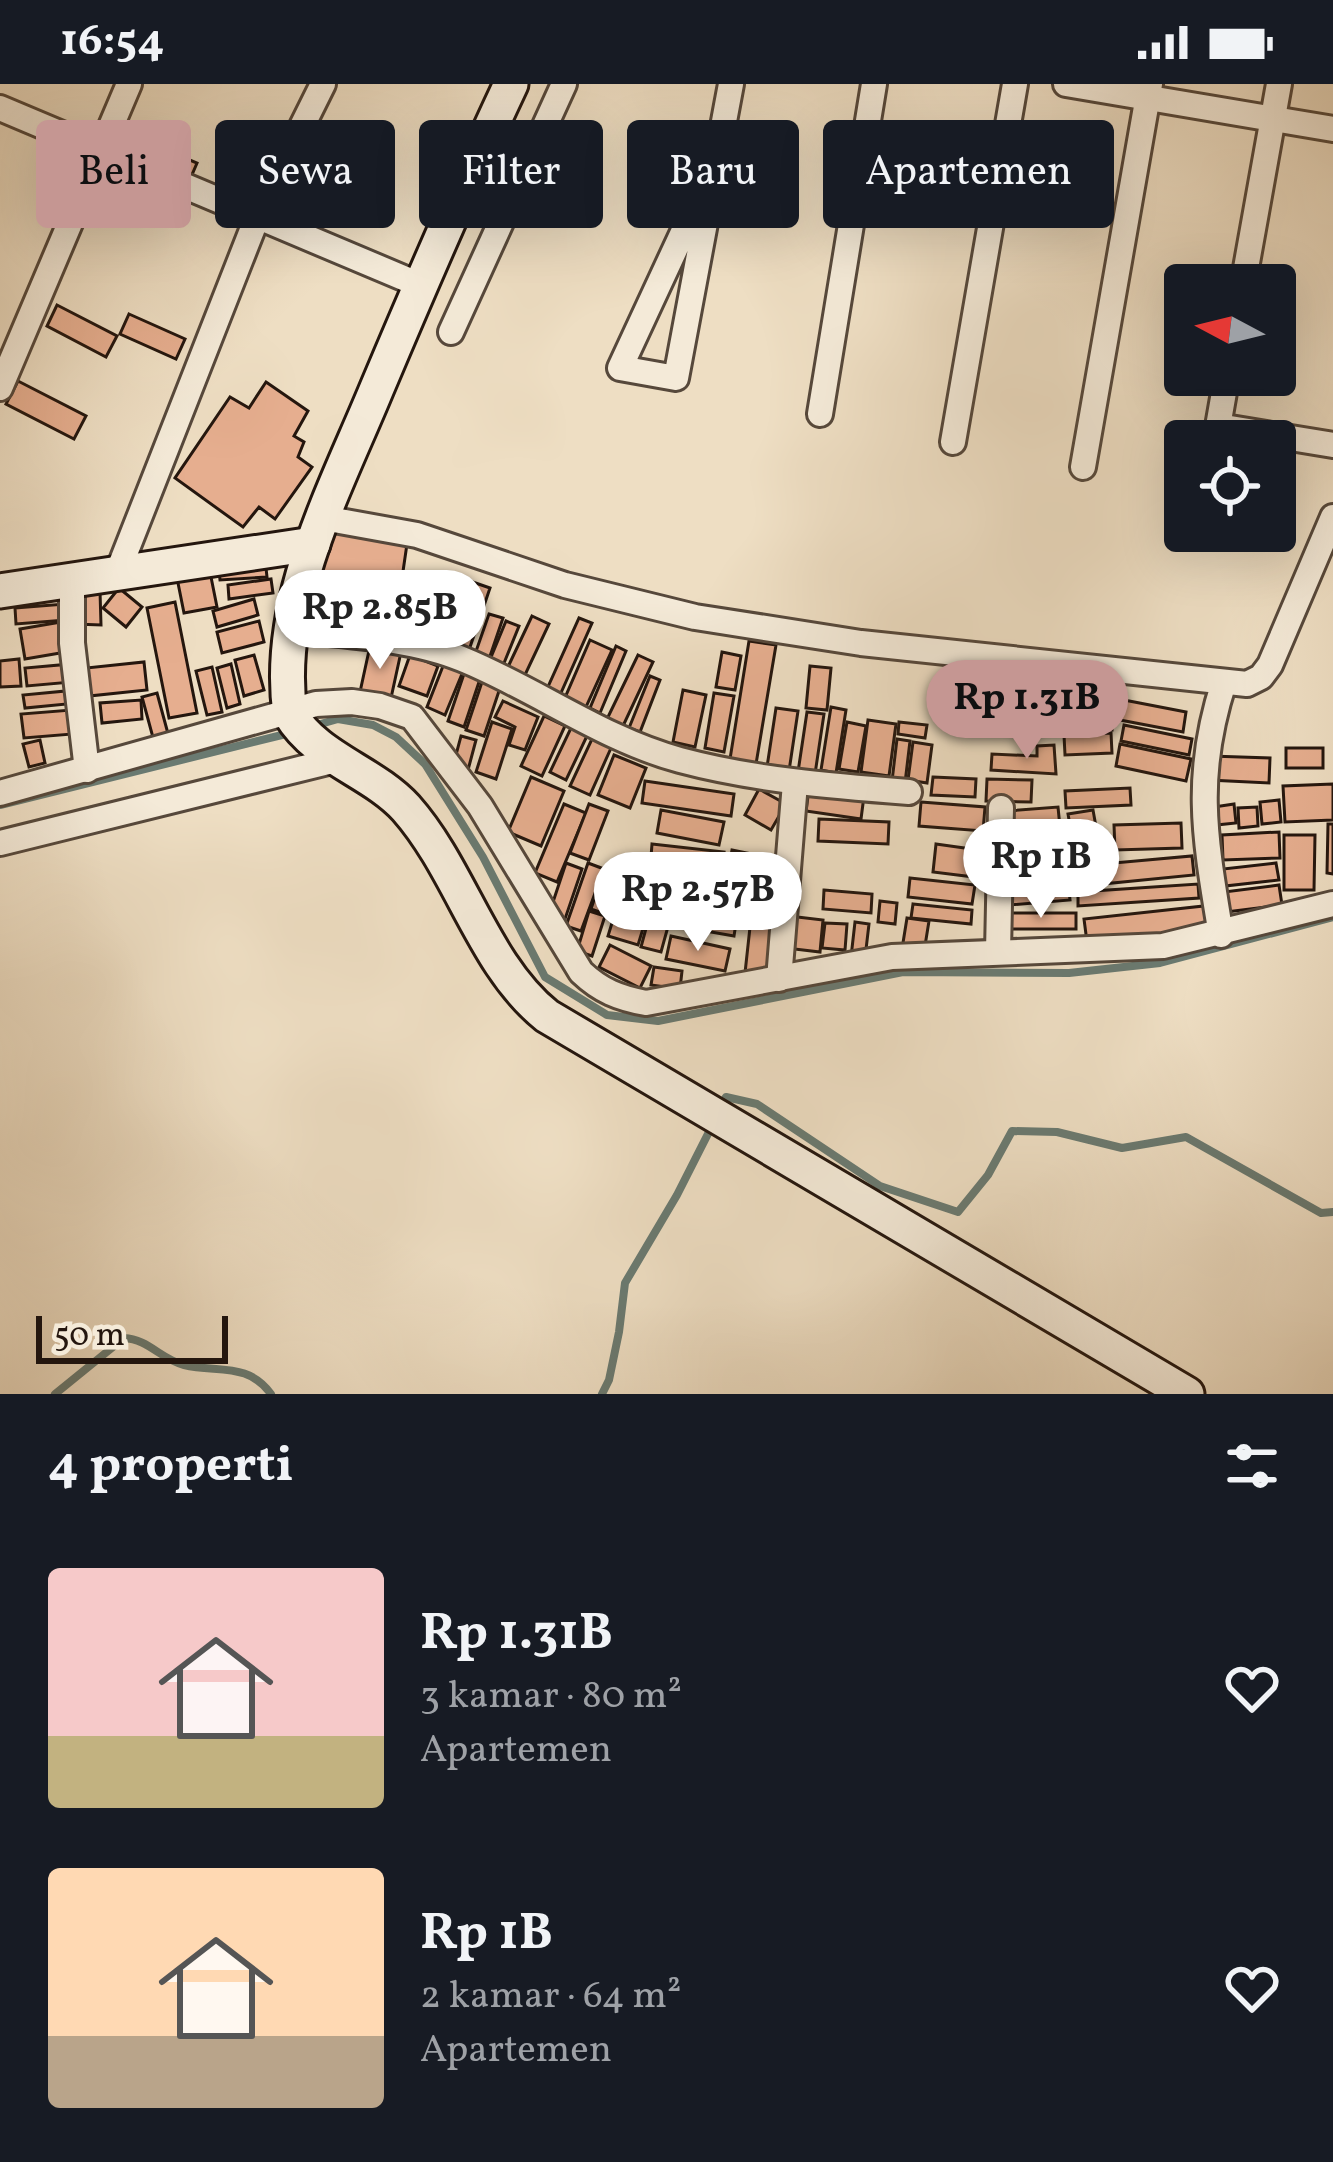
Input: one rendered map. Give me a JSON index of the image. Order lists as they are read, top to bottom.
{
  "scale_bar": "50 m",
  "north": "left",
  "page": {
    "status": "16:54",
    "chip": [
      "Beli",
      "Sewa",
      "Filter",
      "Baru",
      "Apartemen"
    ],
    "price": [
      "Rp 2.85B",
      "Rp 1.31B",
      "Rp 1B",
      "Rp 2.57B"
    ],
    "scale": "50 m",
    "heading": "4 properti",
    "list": [
      {
        "name": "Rp 1.31B",
        "note": "3 kamar · 80 m² · Apartemen"
      },
      {
        "name": "Rp 1B",
        "note": "2 kamar · 64 m² · Apartemen"
      }
    ]
  }
}
